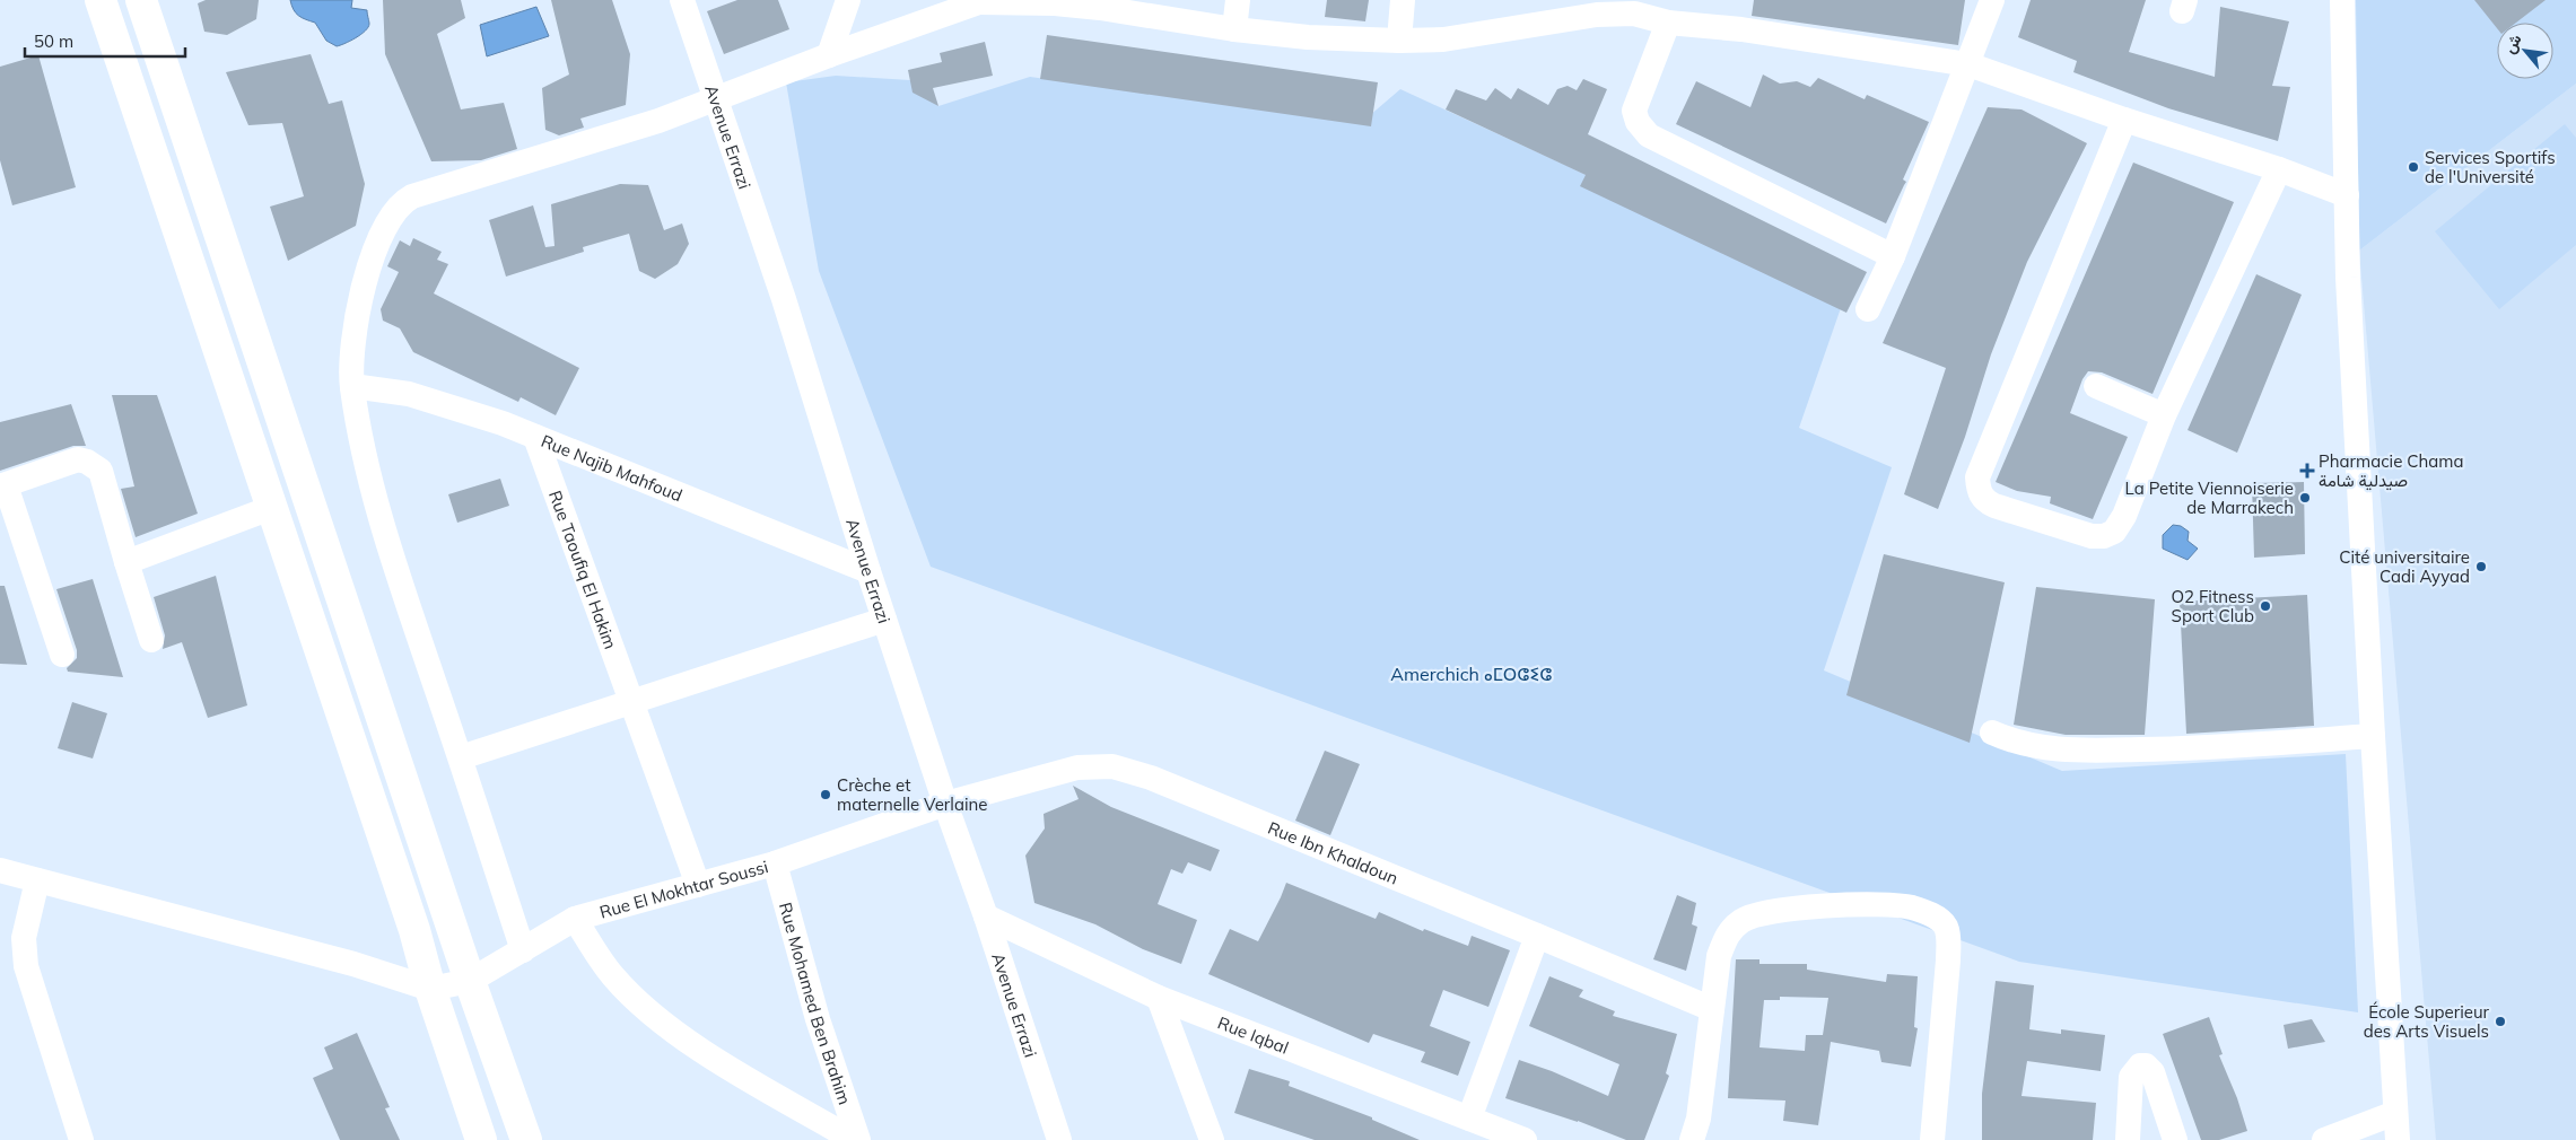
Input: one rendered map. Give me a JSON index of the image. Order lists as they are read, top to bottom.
{
  "streets": {
    "street": [
      "Avenue Errazi",
      "Rue Najib Mahfoud",
      "Rue Taoufiq El Hakim",
      "Rue Ibn Khaldoun",
      "Rue El Mokhtar Soussi",
      "Rue Mohamed Ben Brahim",
      "Rue Iqbal"
    ]
  },
  "crossings": [
    ["Avenue Errazi", "Rue Najib Mahfoud"],
    ["Avenue Errazi", "Rue Ibn Khaldoun"],
    ["Avenue Errazi", "Rue El Mokhtar Soussi"],
    ["Avenue Errazi", "Rue Iqbal"],
    ["Rue Najib Mahfoud", "Rue Taoufiq El Hakim"],
    ["Rue Taoufiq El Hakim", "Rue El Mokhtar Soussi"],
    ["Rue Ibn Khaldoun", "Rue El Mokhtar Soussi"],
    ["Rue El Mokhtar Soussi", "Rue Mohamed Ben Brahim"]
  ],
  "districts": ["Amerchich ⴰⵎⵔⵛⵉⵛ"],
  "places": {
    "other": [
      "Services Sportifs de l'Université",
      "La Petite Viennoiserie de Marrakech",
      "Cité universitaire Cadi Ayyad",
      "O2 Fitness Sport Club",
      "Crèche et maternelle Verlaine",
      "École Superieur des Arts Visuels"
    ],
    "health": ["Pharmacie Chama صيدلية شامة"]
  },
  "scale_bar": "50 m",
  "north": "top left"
}
